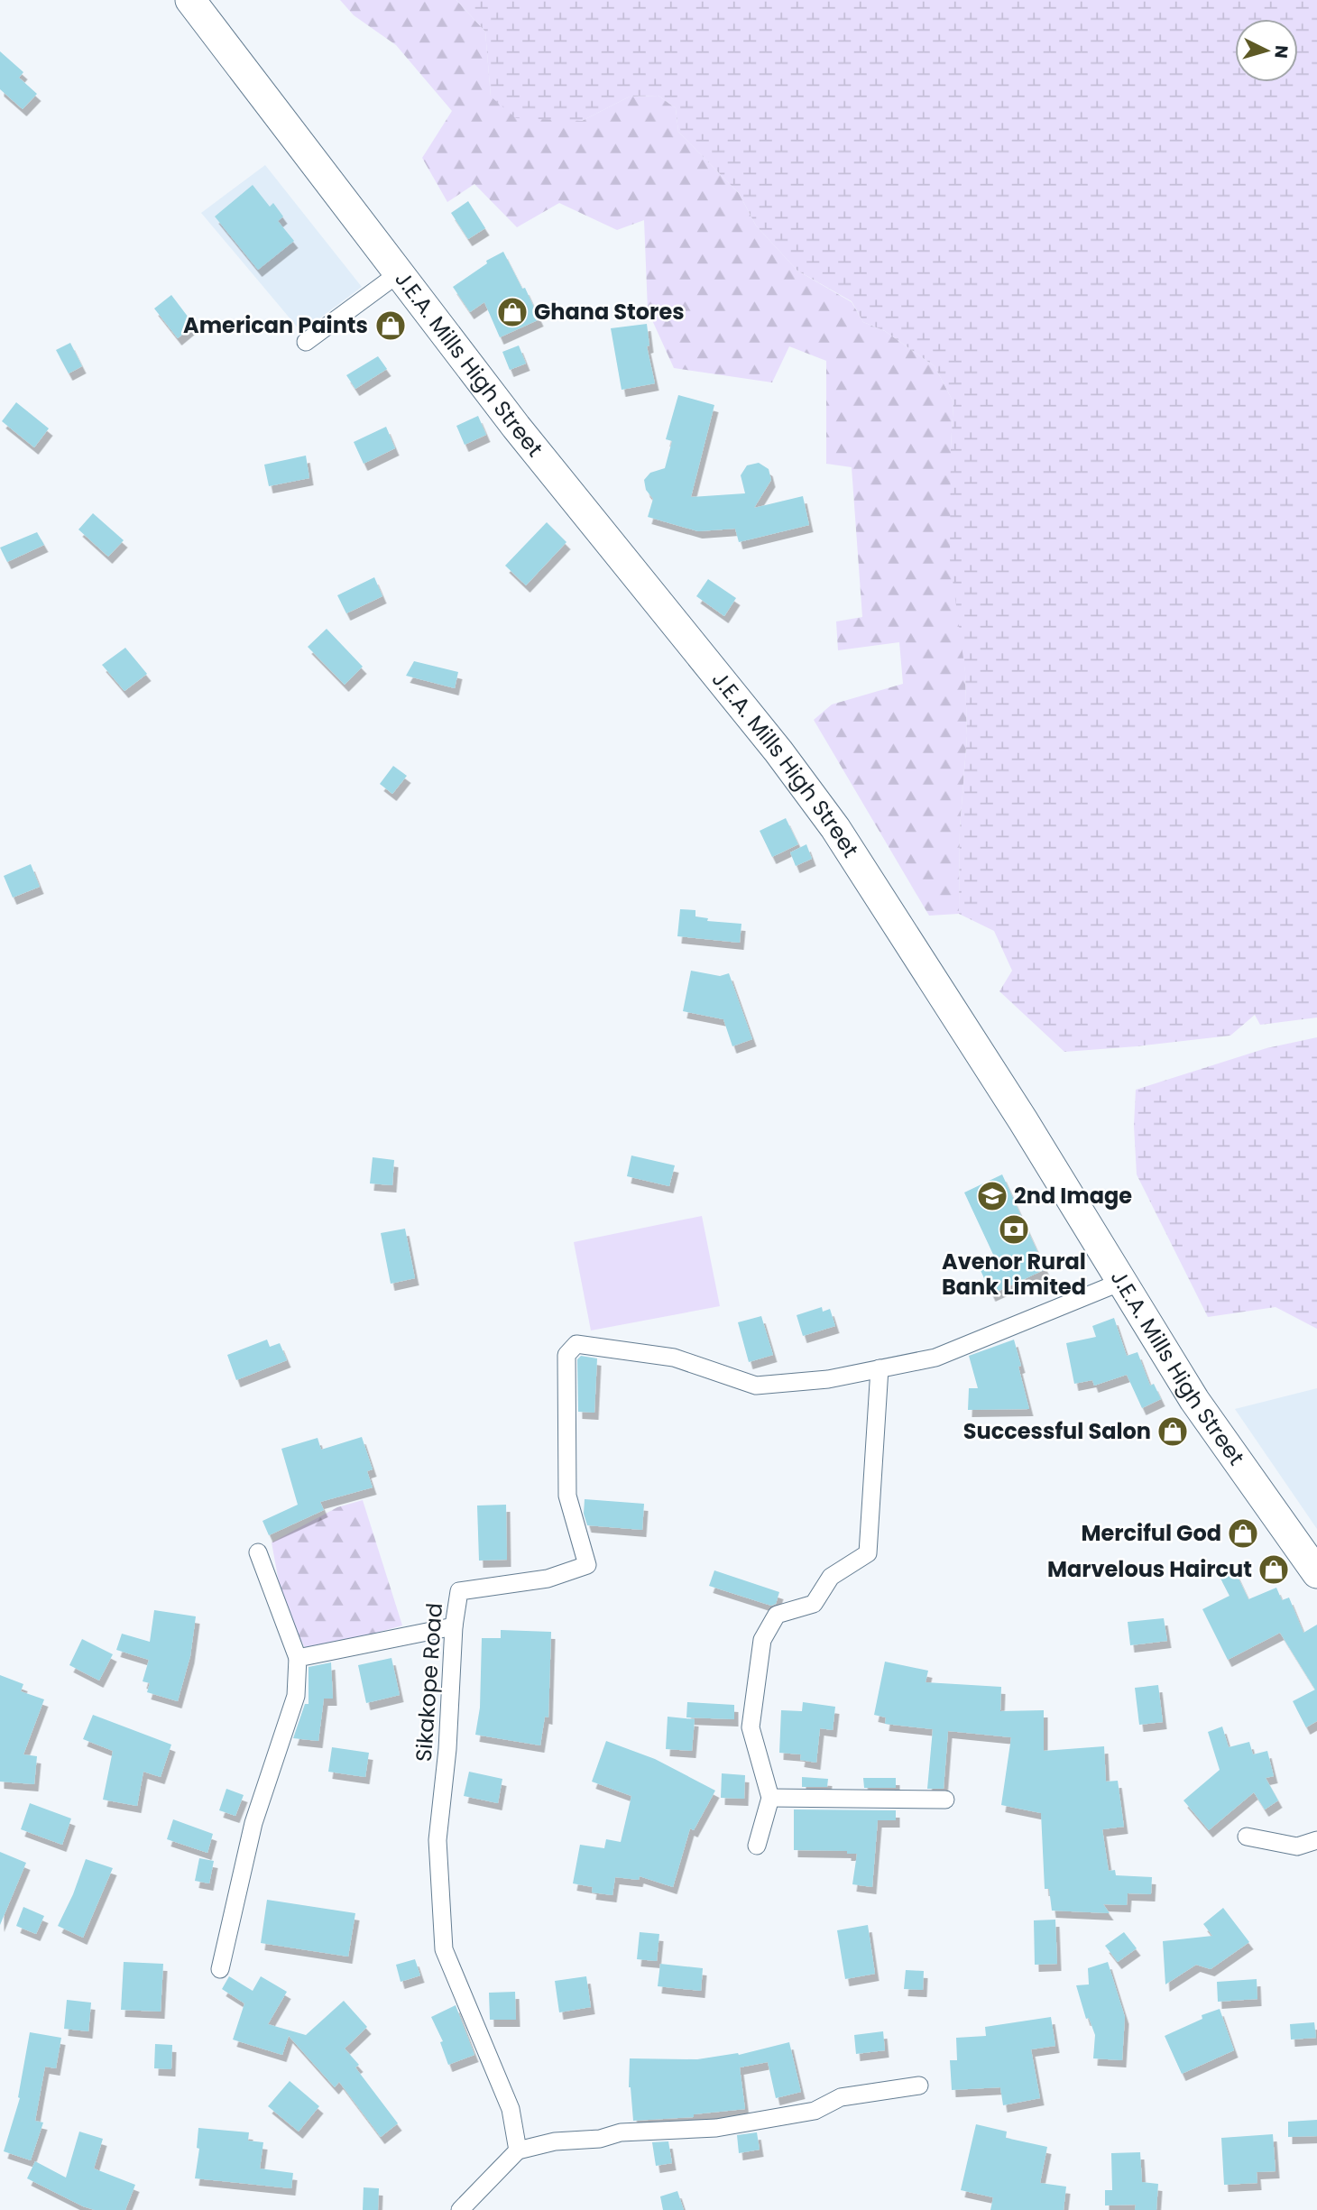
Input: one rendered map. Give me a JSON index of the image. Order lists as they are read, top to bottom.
{
  "streets": {
    "highway": ["J.E.A. Mills High Street"],
    "street": ["Sikakope Road"]
  },
  "crossings": [
    ["J.E.A. Mills High Street", "Sikakope Road"]
  ],
  "places": {
    "shop": [
      "Ghana Stores",
      "American Paints",
      "Successful Salon",
      "Merciful God",
      "Marvelous Haircut"
    ],
    "school or university": ["2nd Image"],
    "bank": ["Avenor Rural Bank Limited"]
  },
  "north": "right"
}
